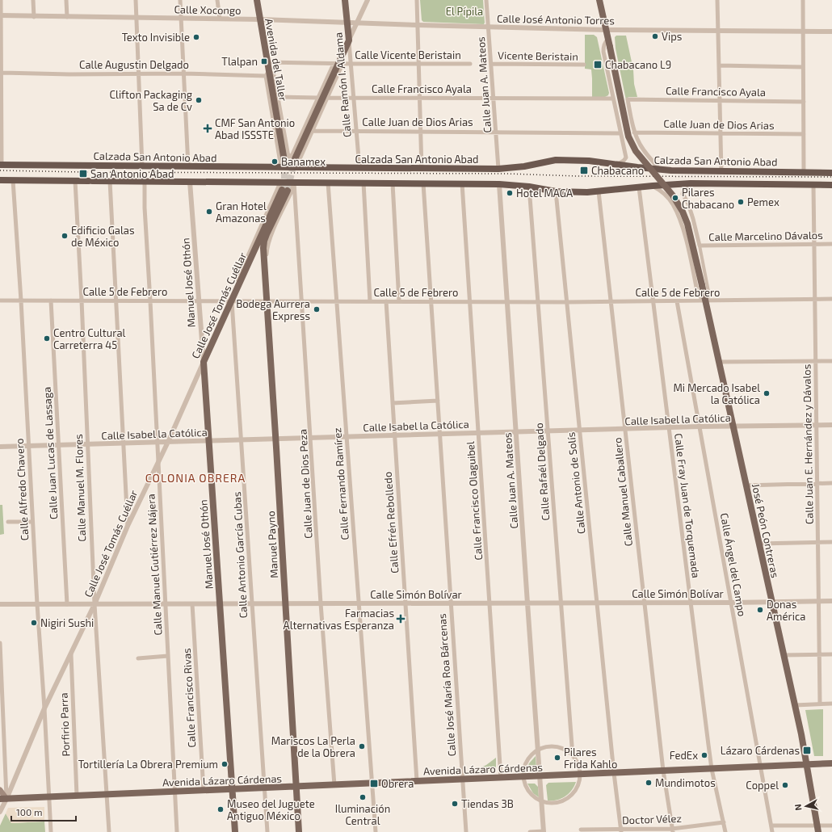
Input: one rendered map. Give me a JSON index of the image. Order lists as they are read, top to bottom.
{
  "streets": {
    "highway": ["Calzada San Antonio Abad"],
    "main road": [
      "Avenida del Taller",
      "Calle Ramón I. Aldama",
      "Manuel José Othón",
      "Calle José Tomás Cuéllar",
      "José Peón Contreras",
      "Manuel Payno",
      "Avenida Lázaro Cárdenas"
    ],
    "street": [
      "Calle Xocongo",
      "Calle José Antonio Torres",
      "Calle Vicente Beristain",
      "Vicente Beristain",
      "Calle Augustin Delgado",
      "Calle Juan A. Mateos",
      "Calle Francisco Ayala",
      "Calle Juan de Dios Arias",
      "Calle Marcelino Dávalos",
      "Calle 5 de Febrero",
      "Calle Isabel la Católica",
      "Calle Juan E. Hernández y Dávalos",
      "Calle Juan Lucas de Lassaga",
      "Calle Rafaél Delgado",
      "Calle Antonio de Solís",
      "Calle Juan de Dios Peza",
      "Calle Fernando Ramírez",
      "Calle Manuel M. Flores",
      "Calle Alfredo Chavero",
      "Calle Manuel Caballero",
      "Calle Francisco Olaguibel",
      "Calle Fray Juan de Torquemada",
      "Calle Efrén Rebolledo",
      "Calle Antonio García Cubas",
      "Calle Manuel Gutiérrez Nájera",
      "Calle Ángel del Campo",
      "Calle Simón Bolívar",
      "Calle José María Roa Bárcenas",
      "Calle Francisco Rivas",
      "Porfirio Parra",
      "Doctor Vélez"
    ]
  },
  "crossings": [
    ["Calle Xocongo", "Calle José Antonio Torres"],
    ["Calle Xocongo", "Avenida del Taller"],
    ["Calle José Antonio Torres", "Avenida del Taller"],
    ["Calle José Antonio Torres", "Calle Ramón I. Aldama"],
    ["Calle José Antonio Torres", "Calle Juan A. Mateos"],
    ["Calle José Antonio Torres", "José Peón Contreras"],
    ["Calle Vicente Beristain", "Avenida del Taller"],
    ["Calle Vicente Beristain", "Calle Ramón I. Aldama"],
    ["Vicente Beristain", "Calle Juan A. Mateos"],
    ["Avenida del Taller", "Calle Augustin Delgado"],
    ["Calle Ramón I. Aldama", "Calle Francisco Ayala"],
    ["Calle Ramón I. Aldama", "Calle Juan de Dios Arias"],
    ["Calle Ramón I. Aldama", "Calzada San Antonio Abad"],
    ["Calle Juan A. Mateos", "Calle Francisco Ayala"],
    ["Calle Juan A. Mateos", "Calle Juan de Dios Arias"],
    ["Calle Juan A. Mateos", "Calzada San Antonio Abad"],
    ["Calle Juan A. Mateos", "Calle 5 de Febrero"],
    ["Calle Juan A. Mateos", "Calle Isabel la Católica"],
    ["Calle Juan A. Mateos", "Calle Simón Bolívar"],
    ["Calle Juan A. Mateos", "Avenida Lázaro Cárdenas"],
    ["Calle Francisco Ayala", "Calle Juan de Dios Arias"],
    ["Calle Marcelino Dávalos", "Calle Juan E. Hernández y Dávalos"],
    ["Manuel José Othón", "Calle 5 de Febrero"],
    ["Manuel José Othón", "Calle José Tomás Cuéllar"],
    ["Manuel José Othón", "Calle Isabel la Católica"],
    ["Manuel José Othón", "Calle Simón Bolívar"],
    ["Manuel José Othón", "Avenida Lázaro Cárdenas"],
    ["Calle 5 de Febrero", "Calle José Tomás Cuéllar"],
    ["Calle 5 de Febrero", "Calle Juan E. Hernández y Dávalos"],
    ["Calle 5 de Febrero", "Calle Juan Lucas de Lassaga"],
    ["Calle 5 de Febrero", "Calle Rafaél Delgado"],
    ["Calle 5 de Febrero", "Calle Antonio de Solís"],
    ["Calle 5 de Febrero", "Calle Juan de Dios Peza"],
    ["Calle 5 de Febrero", "Calle Fernando Ramírez"],
    ["Calle 5 de Febrero", "Calle Manuel M. Flores"],
    ["Calle 5 de Febrero", "Calle Alfredo Chavero"],
    ["Calle 5 de Febrero", "Calle Manuel Caballero"],
    ["Calle 5 de Febrero", "Calle Francisco Olaguibel"],
    ["Calle 5 de Febrero", "Calle Fray Juan de Torquemada"],
    ["Calle 5 de Febrero", "Calle Efrén Rebolledo"],
    ["Calle 5 de Febrero", "José Peón Contreras"],
    ["Calle 5 de Febrero", "Manuel Payno"],
    ["Calle 5 de Febrero", "Calle Antonio García Cubas"],
    ["Calle 5 de Febrero", "Calle Manuel Gutiérrez Nájera"],
    ["Calle 5 de Febrero", "Calle Ángel del Campo"],
    ["Calle 5 de Febrero", "Calle José María Roa Bárcenas"],
    ["Calle José Tomás Cuéllar", "Calle Isabel la Católica"],
    ["Calle José Tomás Cuéllar", "Calle Manuel M. Flores"],
    ["Calle José Tomás Cuéllar", "Calle Alfredo Chavero"],
    ["Calle José Tomás Cuéllar", "Manuel Payno"],
    ["Calle José Tomás Cuéllar", "Calle Antonio García Cubas"],
    ["Calle José Tomás Cuéllar", "Calle Manuel Gutiérrez Nájera"],
    ["Calle José Tomás Cuéllar", "Calle Simón Bolívar"],
    ["Calle José Tomás Cuéllar", "Porfirio Parra"],
    ["Calle José Tomás Cuéllar", "Avenida Lázaro Cárdenas"],
    ["Calle Isabel la Católica", "Calle Juan E. Hernández y Dávalos"],
    ["Calle Isabel la Católica", "Calle Juan Lucas de Lassaga"],
    ["Calle Isabel la Católica", "Calle Rafaél Delgado"],
    ["Calle Isabel la Católica", "Calle Antonio de Solís"],
    ["Calle Isabel la Católica", "Calle Juan de Dios Peza"],
    ["Calle Isabel la Católica", "Calle Fernando Ramírez"],
    ["Calle Isabel la Católica", "Calle Manuel M. Flores"],
    ["Calle Isabel la Católica", "Calle Alfredo Chavero"],
    ["Calle Isabel la Católica", "Calle Manuel Caballero"],
    ["Calle Isabel la Católica", "Calle Francisco Olaguibel"],
    ["Calle Isabel la Católica", "Calle Fray Juan de Torquemada"],
    ["Calle Isabel la Católica", "Calle Efrén Rebolledo"],
    ["Calle Isabel la Católica", "José Peón Contreras"],
    ["Calle Isabel la Católica", "Manuel Payno"],
    ["Calle Isabel la Católica", "Calle Antonio García Cubas"],
    ["Calle Isabel la Católica", "Calle Manuel Gutiérrez Nájera"],
    ["Calle Isabel la Católica", "Calle Ángel del Campo"],
    ["Calle Isabel la Católica", "Calle José María Roa Bárcenas"],
    ["Calle Juan E. Hernández y Dávalos", "Calle Simón Bolívar"],
    ["Calle Juan Lucas de Lassaga", "Calle Simón Bolívar"],
    ["Calle Rafaél Delgado", "Calle Simón Bolívar"],
    ["Calle Rafaél Delgado", "Avenida Lázaro Cárdenas"],
    ["Calle Antonio de Solís", "Calle Simón Bolívar"],
    ["Calle Antonio de Solís", "Avenida Lázaro Cárdenas"],
    ["Calle Antonio de Solís", "Doctor Vélez"],
    ["Calle Juan de Dios Peza", "Calle Simón Bolívar"],
    ["Calle Juan de Dios Peza", "Avenida Lázaro Cárdenas"],
    ["Calle Fernando Ramírez", "Calle Simón Bolívar"],
    ["Calle Fernando Ramírez", "Avenida Lázaro Cárdenas"],
    ["Calle Manuel M. Flores", "Calle Simón Bolívar"],
    ["Calle Manuel M. Flores", "Avenida Lázaro Cárdenas"],
    ["Calle Alfredo Chavero", "Calle Simón Bolívar"],
    ["Calle Alfredo Chavero", "Avenida Lázaro Cárdenas"],
    ["Calle Manuel Caballero", "Calle Simón Bolívar"],
    ["Calle Manuel Caballero", "Avenida Lázaro Cárdenas"],
    ["Calle Manuel Caballero", "Doctor Vélez"],
    ["Calle Francisco Olaguibel", "Calle Simón Bolívar"],
    ["Calle Francisco Olaguibel", "Avenida Lázaro Cárdenas"],
    ["Calle Fray Juan de Torquemada", "Calle Simón Bolívar"],
    ["Calle Fray Juan de Torquemada", "Avenida Lázaro Cárdenas"],
    ["Calle Fray Juan de Torquemada", "Doctor Vélez"],
    ["Calle Efrén Rebolledo", "Calle Simón Bolívar"],
    ["Calle Efrén Rebolledo", "Avenida Lázaro Cárdenas"],
    ["José Peón Contreras", "Calle Simón Bolívar"],
    ["José Peón Contreras", "Avenida Lázaro Cárdenas"],
    ["Manuel Payno", "Calle Simón Bolívar"],
    ["Manuel Payno", "Avenida Lázaro Cárdenas"],
    ["Calle Antonio García Cubas", "Calle Simón Bolívar"],
    ["Calle Antonio García Cubas", "Avenida Lázaro Cárdenas"],
    ["Calle Manuel Gutiérrez Nájera", "Calle Simón Bolívar"],
    ["Calle Manuel Gutiérrez Nájera", "Avenida Lázaro Cárdenas"],
    ["Calle Ángel del Campo", "Calle Simón Bolívar"],
    ["Calle Ángel del Campo", "Avenida Lázaro Cárdenas"],
    ["Calle Simón Bolívar", "Calle José María Roa Bárcenas"],
    ["Calle Simón Bolívar", "Calle Francisco Rivas"],
    ["Calle José María Roa Bárcenas", "Avenida Lázaro Cárdenas"],
    ["Calle Francisco Rivas", "Avenida Lázaro Cárdenas"],
    ["Porfirio Parra", "Avenida Lázaro Cárdenas"]
  ],
  "districts": ["COLONIA OBRERA"],
  "parks": ["El Pípila"],
  "places": {
    "other": [
      "Vips",
      "Texto Invisible",
      "Clifton Packaging Sa de Cv",
      "Banamex",
      "Hotel MAGA",
      "Pilares Chabacano",
      "Pemex",
      "Gran Hotel Amazonas",
      "Edificio Galas de México",
      "Bodega Aurrera Express",
      "Centro Cultural Carreterra 45",
      "Mi Mercado Isabel la Católica",
      "Donas América",
      "Nigiri Sushi",
      "Mariscos La Perla de la Obrera",
      "FedEx",
      "Pilares Frida Kahlo",
      "Tortillería La Obrera Premium",
      "Mundimotos",
      "Coppel",
      "Iluminación Central",
      "Tiendas 3B",
      "Museo del Juguete Antiguo México"
    ],
    "transit": [
      "Tlalpan",
      "Chabacano L9",
      "Chabacano",
      "San Antonio Abad",
      "Lázaro Cárdenas",
      "Obrera"
    ],
    "health": ["CMF San Antonio Abad ISSSTE", "Farmacias Alternativas Esperanza"]
  },
  "scale_bar": "100 m",
  "north": "left"
}
